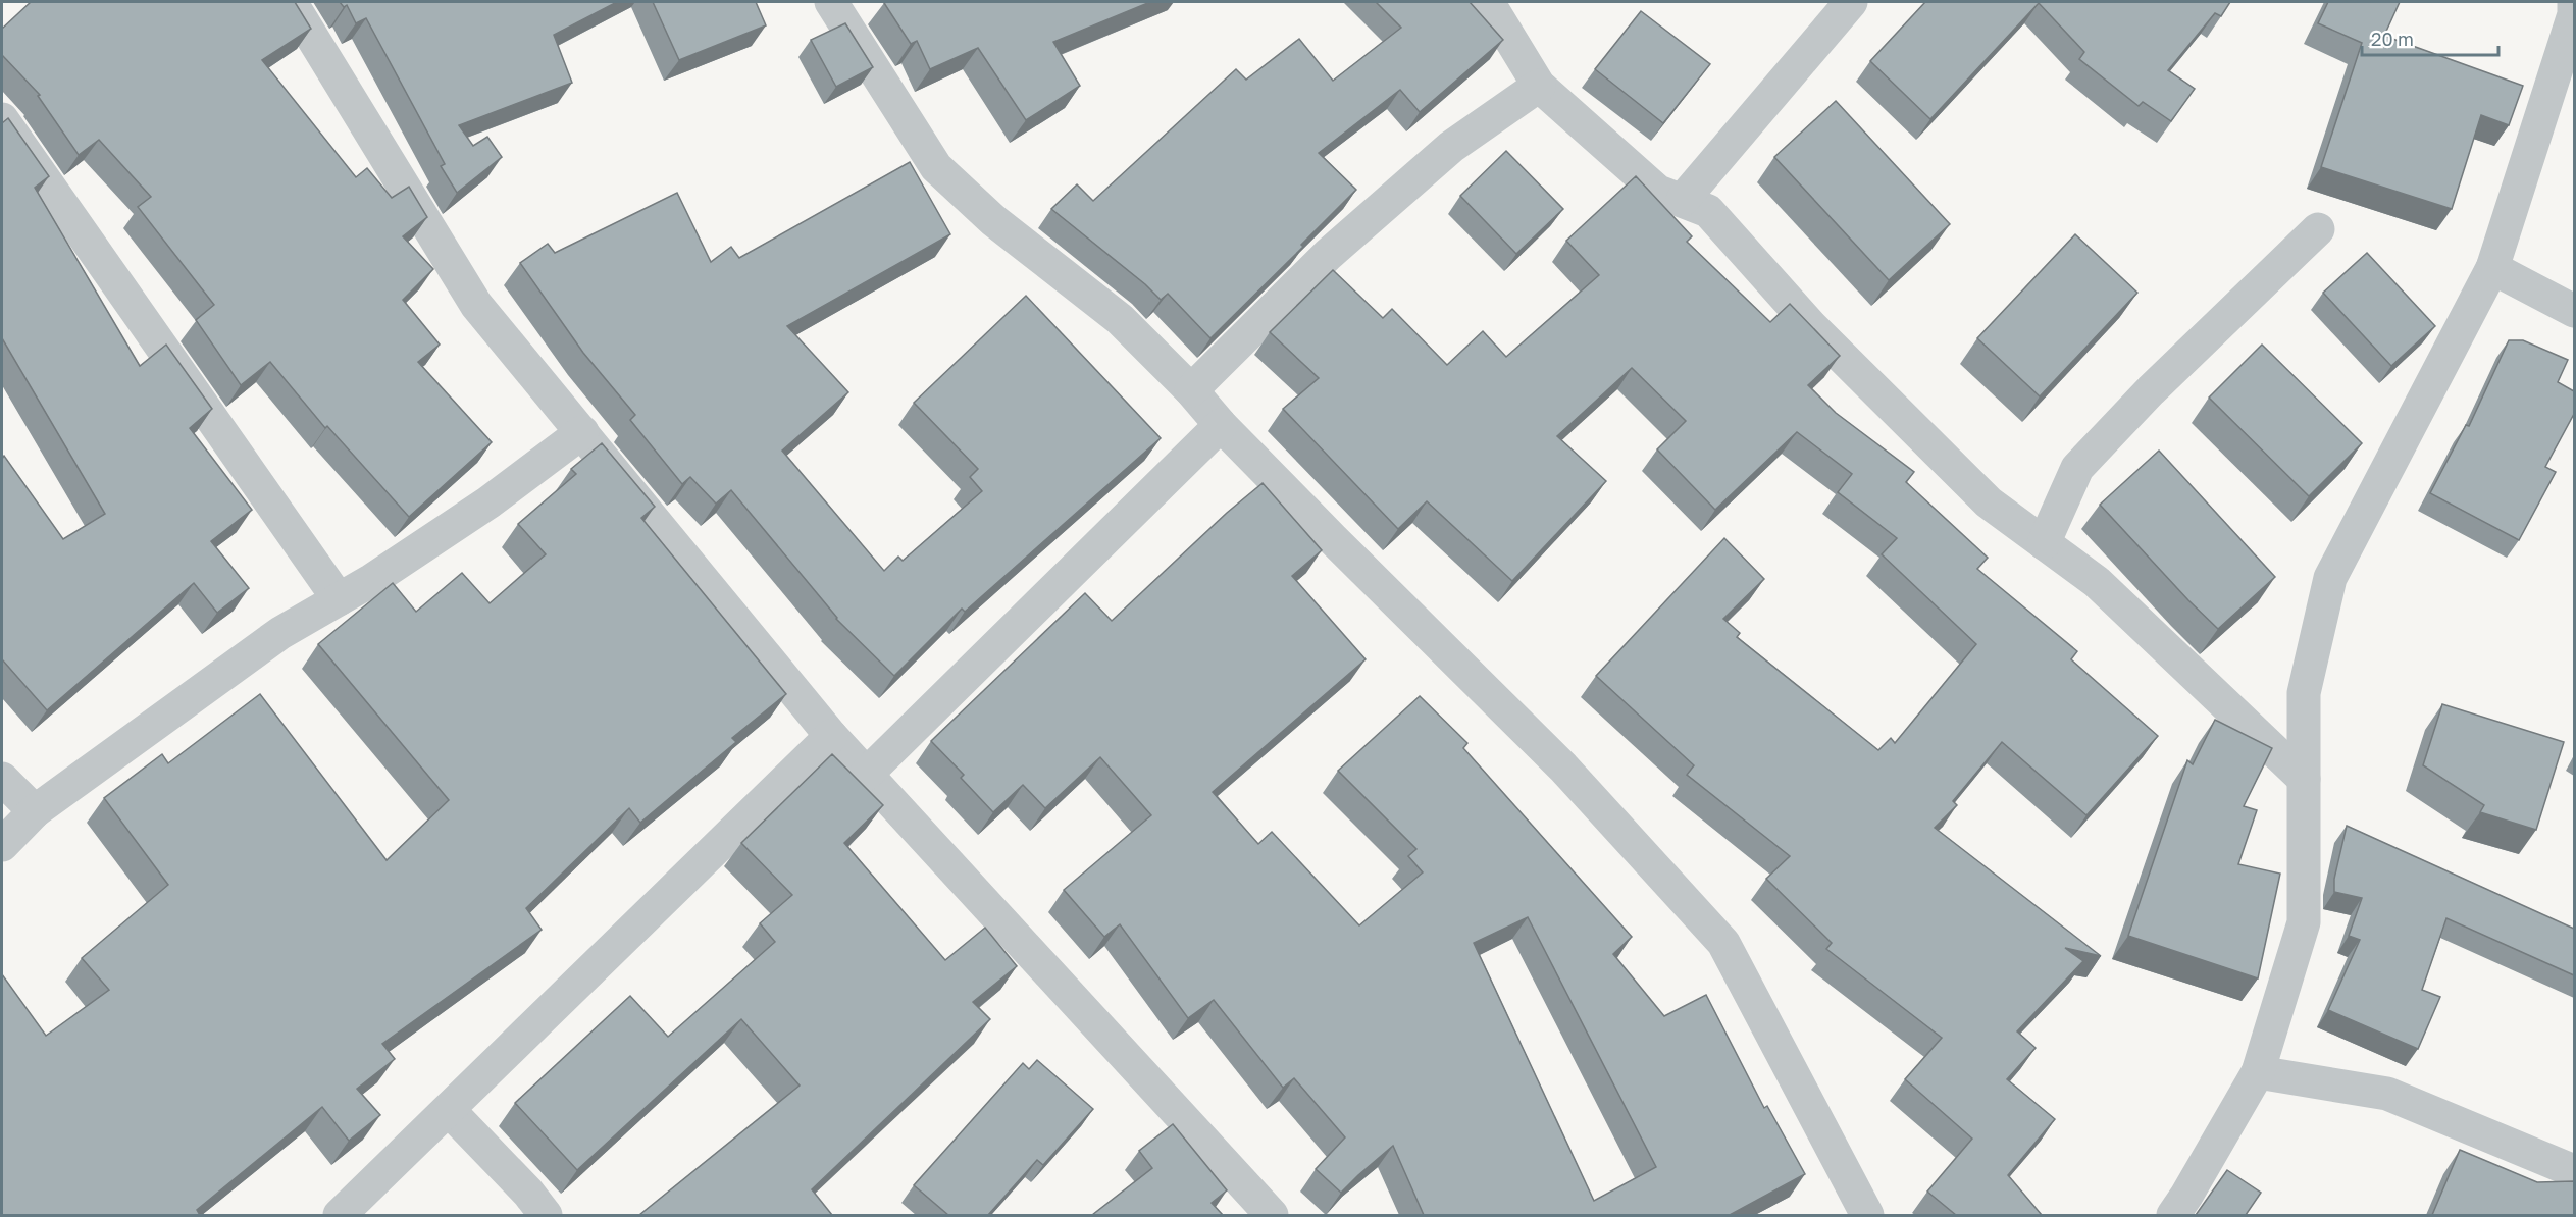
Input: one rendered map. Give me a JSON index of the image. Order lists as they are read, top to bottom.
{
  "scale_bar": "20 m"
}
